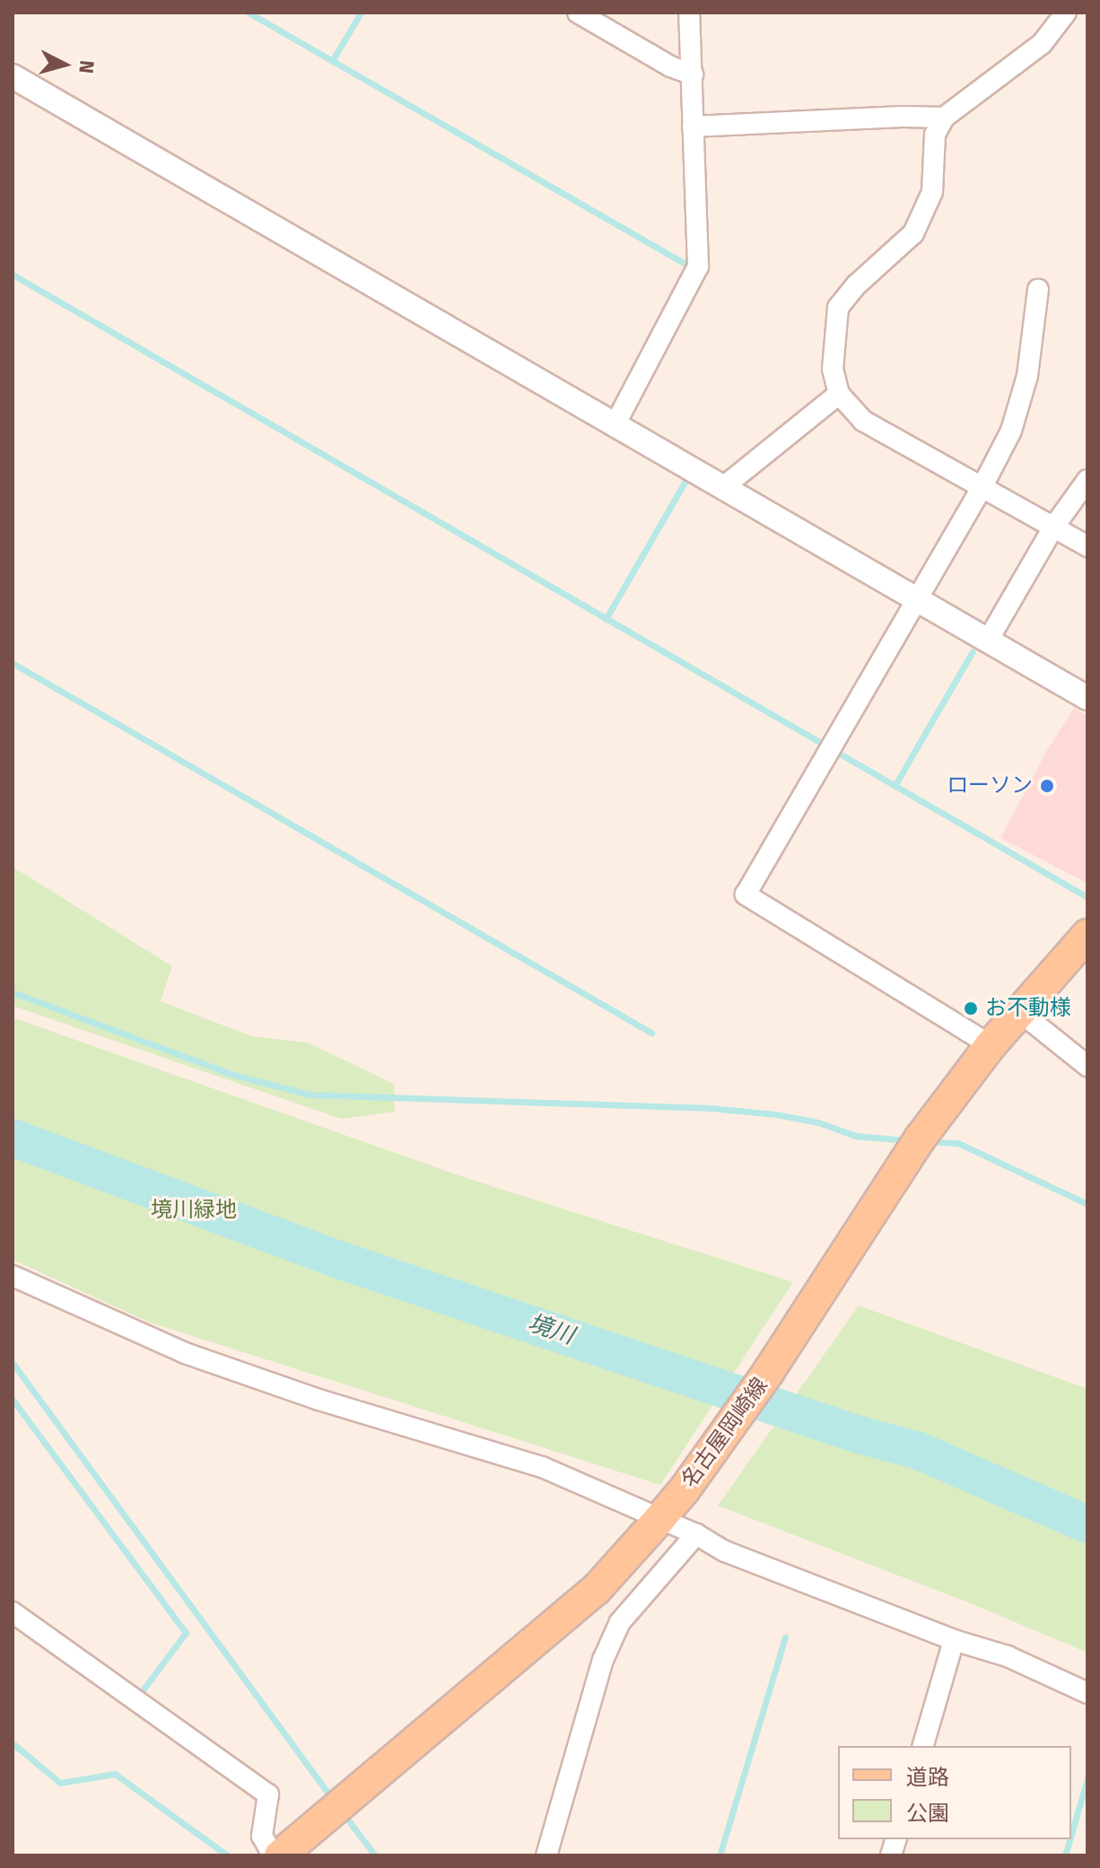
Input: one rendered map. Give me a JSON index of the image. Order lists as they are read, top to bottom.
{
  "streets": {
    "main road": ["名古屋岡崎線"]
  },
  "water": ["境川"],
  "parks": ["境川緑地"],
  "places": ["ローソン", "お不動様"],
  "legend": ["道路", "公園"],
  "north": "right"
}
